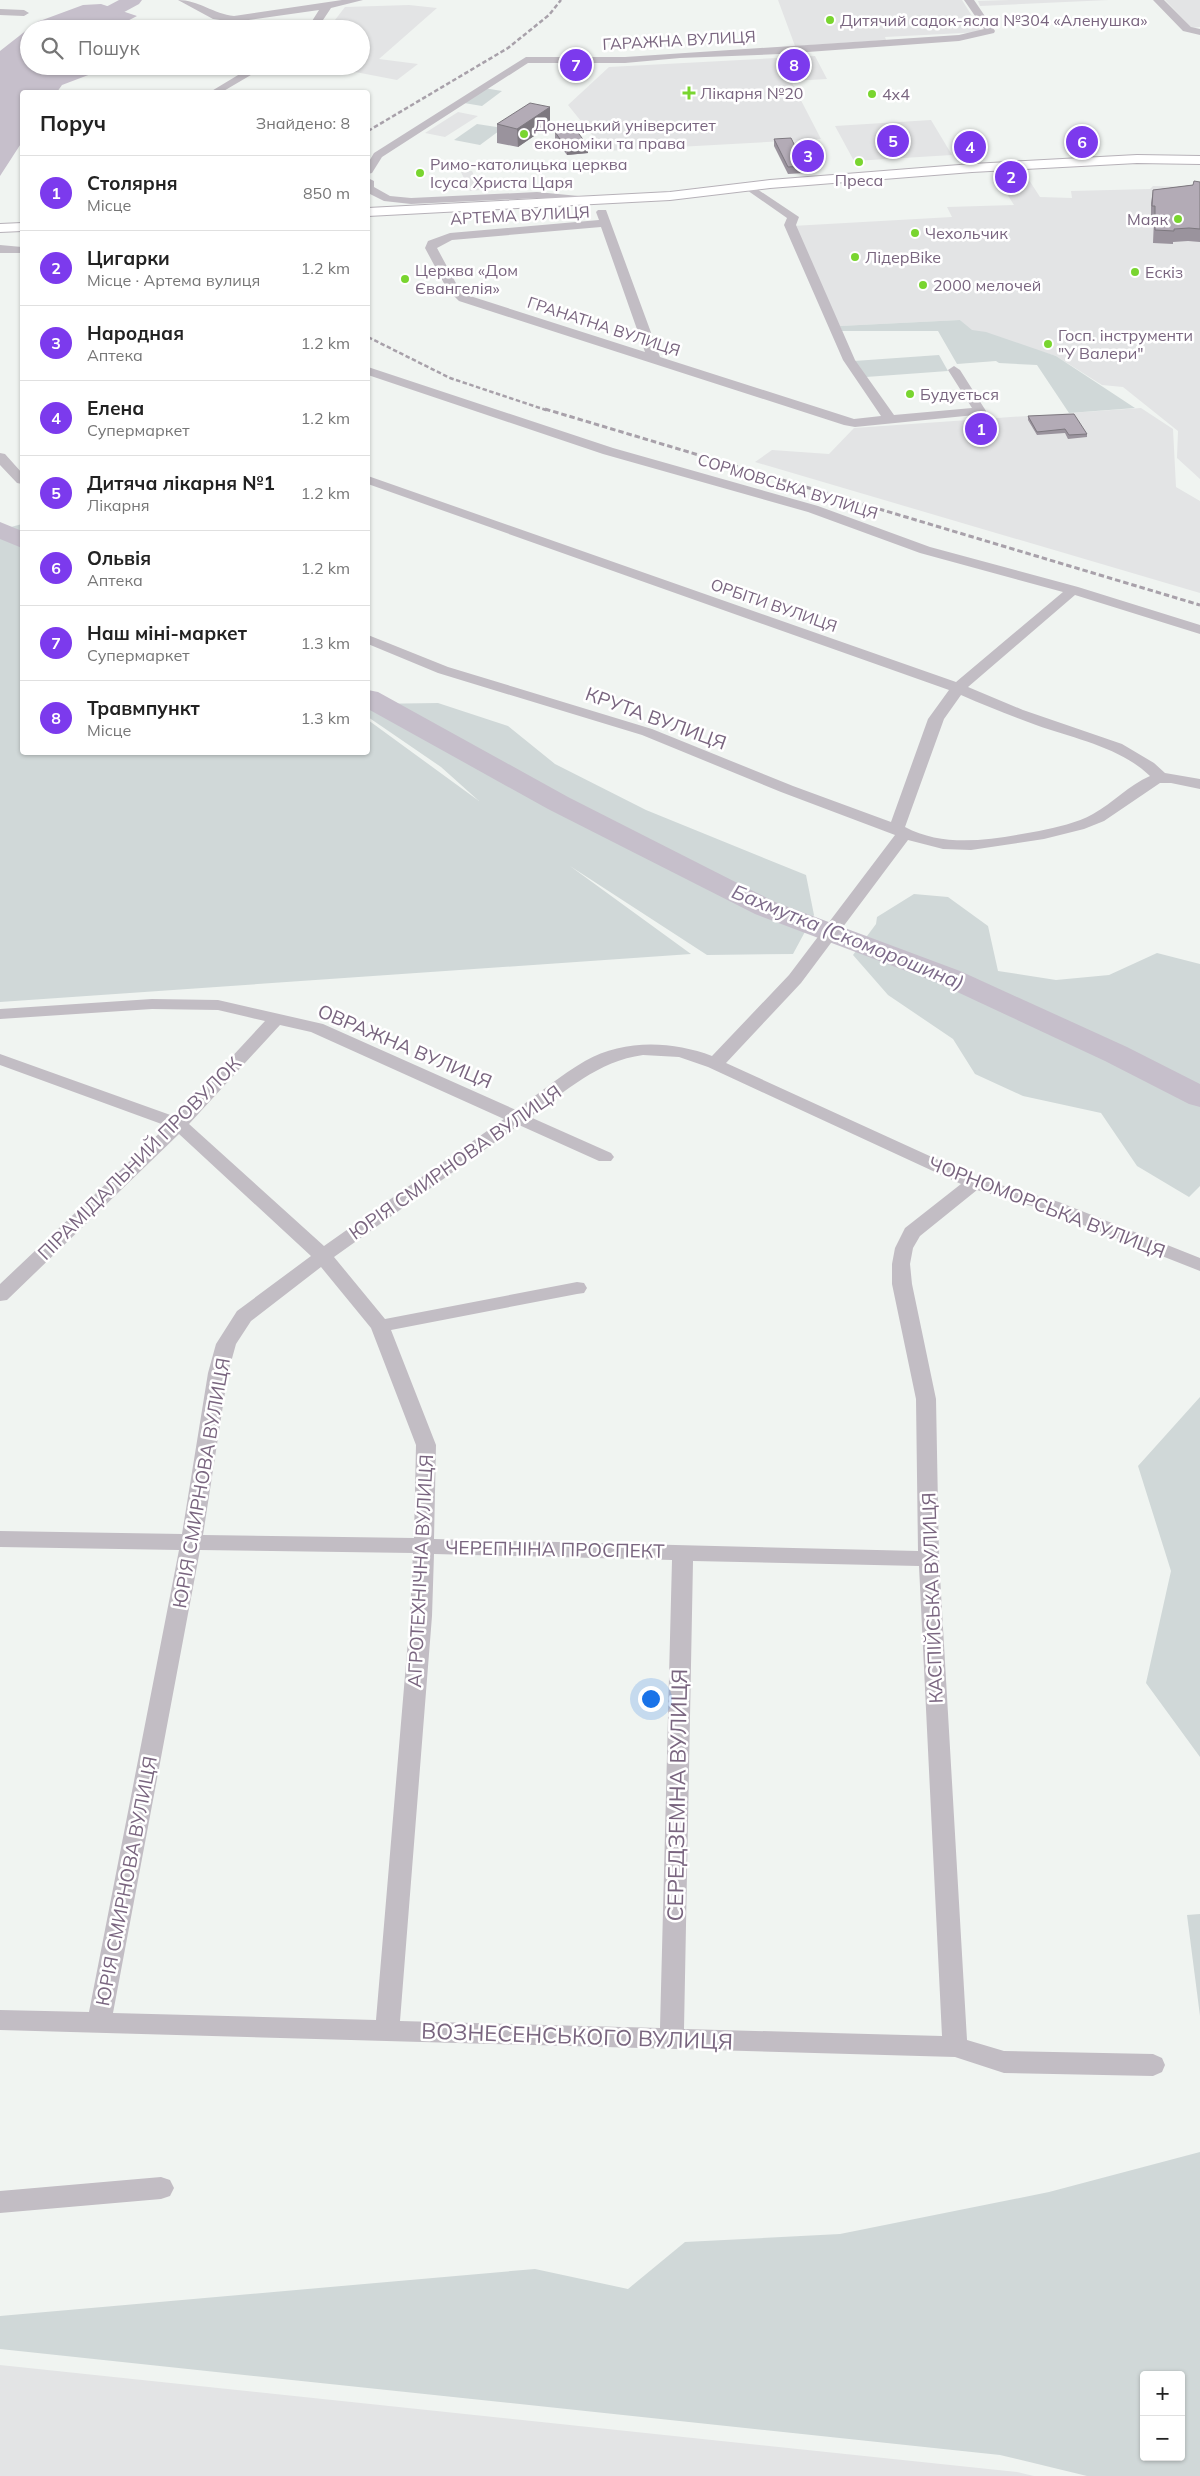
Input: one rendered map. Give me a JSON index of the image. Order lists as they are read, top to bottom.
{
  "streets": {
    "main road": ["АРТЕМА ВУЛИЦЯ"],
    "street": [
      "ГАРАЖНА ВУЛИЦЯ",
      "ГРАНАТНА ВУЛИЦЯ",
      "СОРМОВСЬКА ВУЛИЦЯ",
      "ОРБІТИ ВУЛИЦЯ",
      "КРУТА ВУЛИЦЯ",
      "ОВРАЖНА ВУЛИЦЯ",
      "ПІРАМІДАЛЬНИЙ ПРОВУЛОК",
      "ЮРІЯ СМИРНОВА ВУЛИЦЯ",
      "ЧОРНОМОРСЬКА ВУЛИЦЯ",
      "ЧЕРЕПНІНА ПРОСПЕКТ",
      "АГРОТЕХНІЧНА ВУЛИЦЯ",
      "КАСПІЙСЬКА ВУЛИЦЯ",
      "СЕРЕДЗЕМНА ВУЛИЦЯ",
      "ВОЗНЕСЕНСЬКОГО ВУЛИЦЯ"
    ]
  },
  "crossings": [
    ["АРТЕМА ВУЛИЦЯ", "ГРАНАТНА ВУЛИЦЯ"],
    ["ОРБІТИ ВУЛИЦЯ", "КРУТА ВУЛИЦЯ"],
    ["ОВРАЖНА ВУЛИЦЯ", "ПІРАМІДАЛЬНИЙ ПРОВУЛОК"],
    ["ОВРАЖНА ВУЛИЦЯ", "ЮРІЯ СМИРНОВА ВУЛИЦЯ"],
    ["ПІРАМІДАЛЬНИЙ ПРОВУЛОК", "АГРОТЕХНІЧНА ВУЛИЦЯ"],
    ["ЮРІЯ СМИРНОВА ВУЛИЦЯ", "ЧОРНОМОРСЬКА ВУЛИЦЯ"],
    ["ЮРІЯ СМИРНОВА ВУЛИЦЯ", "ЧЕРЕПНІНА ПРОСПЕКТ"],
    ["ЮРІЯ СМИРНОВА ВУЛИЦЯ", "АГРОТЕХНІЧНА ВУЛИЦЯ"],
    ["ЮРІЯ СМИРНОВА ВУЛИЦЯ", "ВОЗНЕСЕНСЬКОГО ВУЛИЦЯ"],
    ["ЧОРНОМОРСЬКА ВУЛИЦЯ", "КАСПІЙСЬКА ВУЛИЦЯ"],
    ["ЧЕРЕПНІНА ПРОСПЕКТ", "АГРОТЕХНІЧНА ВУЛИЦЯ"],
    ["ЧЕРЕПНІНА ПРОСПЕКТ", "КАСПІЙСЬКА ВУЛИЦЯ"],
    ["ЧЕРЕПНІНА ПРОСПЕКТ", "СЕРЕДЗЕМНА ВУЛИЦЯ"],
    ["АГРОТЕХНІЧНА ВУЛИЦЯ", "ВОЗНЕСЕНСЬКОГО ВУЛИЦЯ"],
    ["КАСПІЙСЬКА ВУЛИЦЯ", "ВОЗНЕСЕНСЬКОГО ВУЛИЦЯ"],
    ["СЕРЕДЗЕМНА ВУЛИЦЯ", "ВОЗНЕСЕНСЬКОГО ВУЛИЦЯ"]
  ],
  "water": ["Бахмутка (Скоморошина)"],
  "places": {
    "other": [
      "Дитячий садок-ясла №304 «Аленушка»",
      "4x4",
      "Донецький університет економіки та права",
      "Преса",
      "Римо-католицька церква Ісуса Христа Царя",
      "Маяк",
      "Чехольчик",
      "ЛідерBike",
      "Ескіз",
      "Церква «Дом Євангелія»",
      "2000 мелочей",
      "Госп. інструменти \"У Валери\"",
      "Будується"
    ],
    "health": ["Лікарня №20"]
  },
  "page": {
    "search": "Пошук",
    "pins": [
      "7",
      "8",
      "5",
      "6",
      "4",
      "3",
      "2",
      "1"
    ],
    "heading": ["Поруч", "Знайдено: 8"],
    "list": [
      {
        "mark": "1",
        "name": "Столярня",
        "note": "Місце",
        "value": "850 m"
      },
      {
        "mark": "2",
        "name": "Цигарки",
        "note": "Місце · Артема вулиця",
        "value": "1.2 km"
      },
      {
        "mark": "3",
        "name": "Народная",
        "note": "Аптека",
        "value": "1.2 km"
      },
      {
        "mark": "4",
        "name": "Елена",
        "note": "Супермаркет",
        "value": "1.2 km"
      },
      {
        "mark": "5",
        "name": "Дитяча лікарня №1",
        "note": "Лікарня",
        "value": "1.2 km"
      },
      {
        "mark": "6",
        "name": "Ольвія",
        "note": "Аптека",
        "value": "1.2 km"
      },
      {
        "mark": "7",
        "name": "Наш міні-маркет",
        "note": "Супермаркет",
        "value": "1.3 km"
      },
      {
        "mark": "8",
        "name": "Травмпункт",
        "note": "Місце",
        "value": "1.3 km"
      }
    ],
    "map_buttons": ["+", "−"]
  }
}
